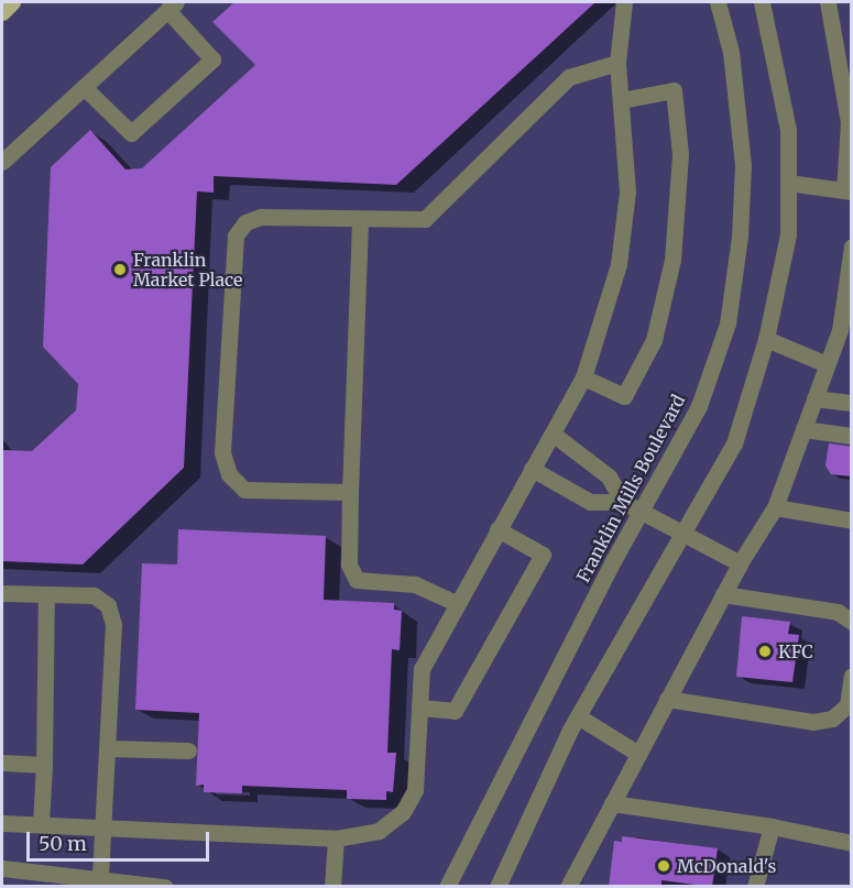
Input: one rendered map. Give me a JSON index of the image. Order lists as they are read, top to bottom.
{
  "streets": {
    "street": ["Franklin Mills Boulevard"]
  },
  "places": ["Franklin Market Place", "KFC", "McDonald's"],
  "scale_bar": "50 m"
}
